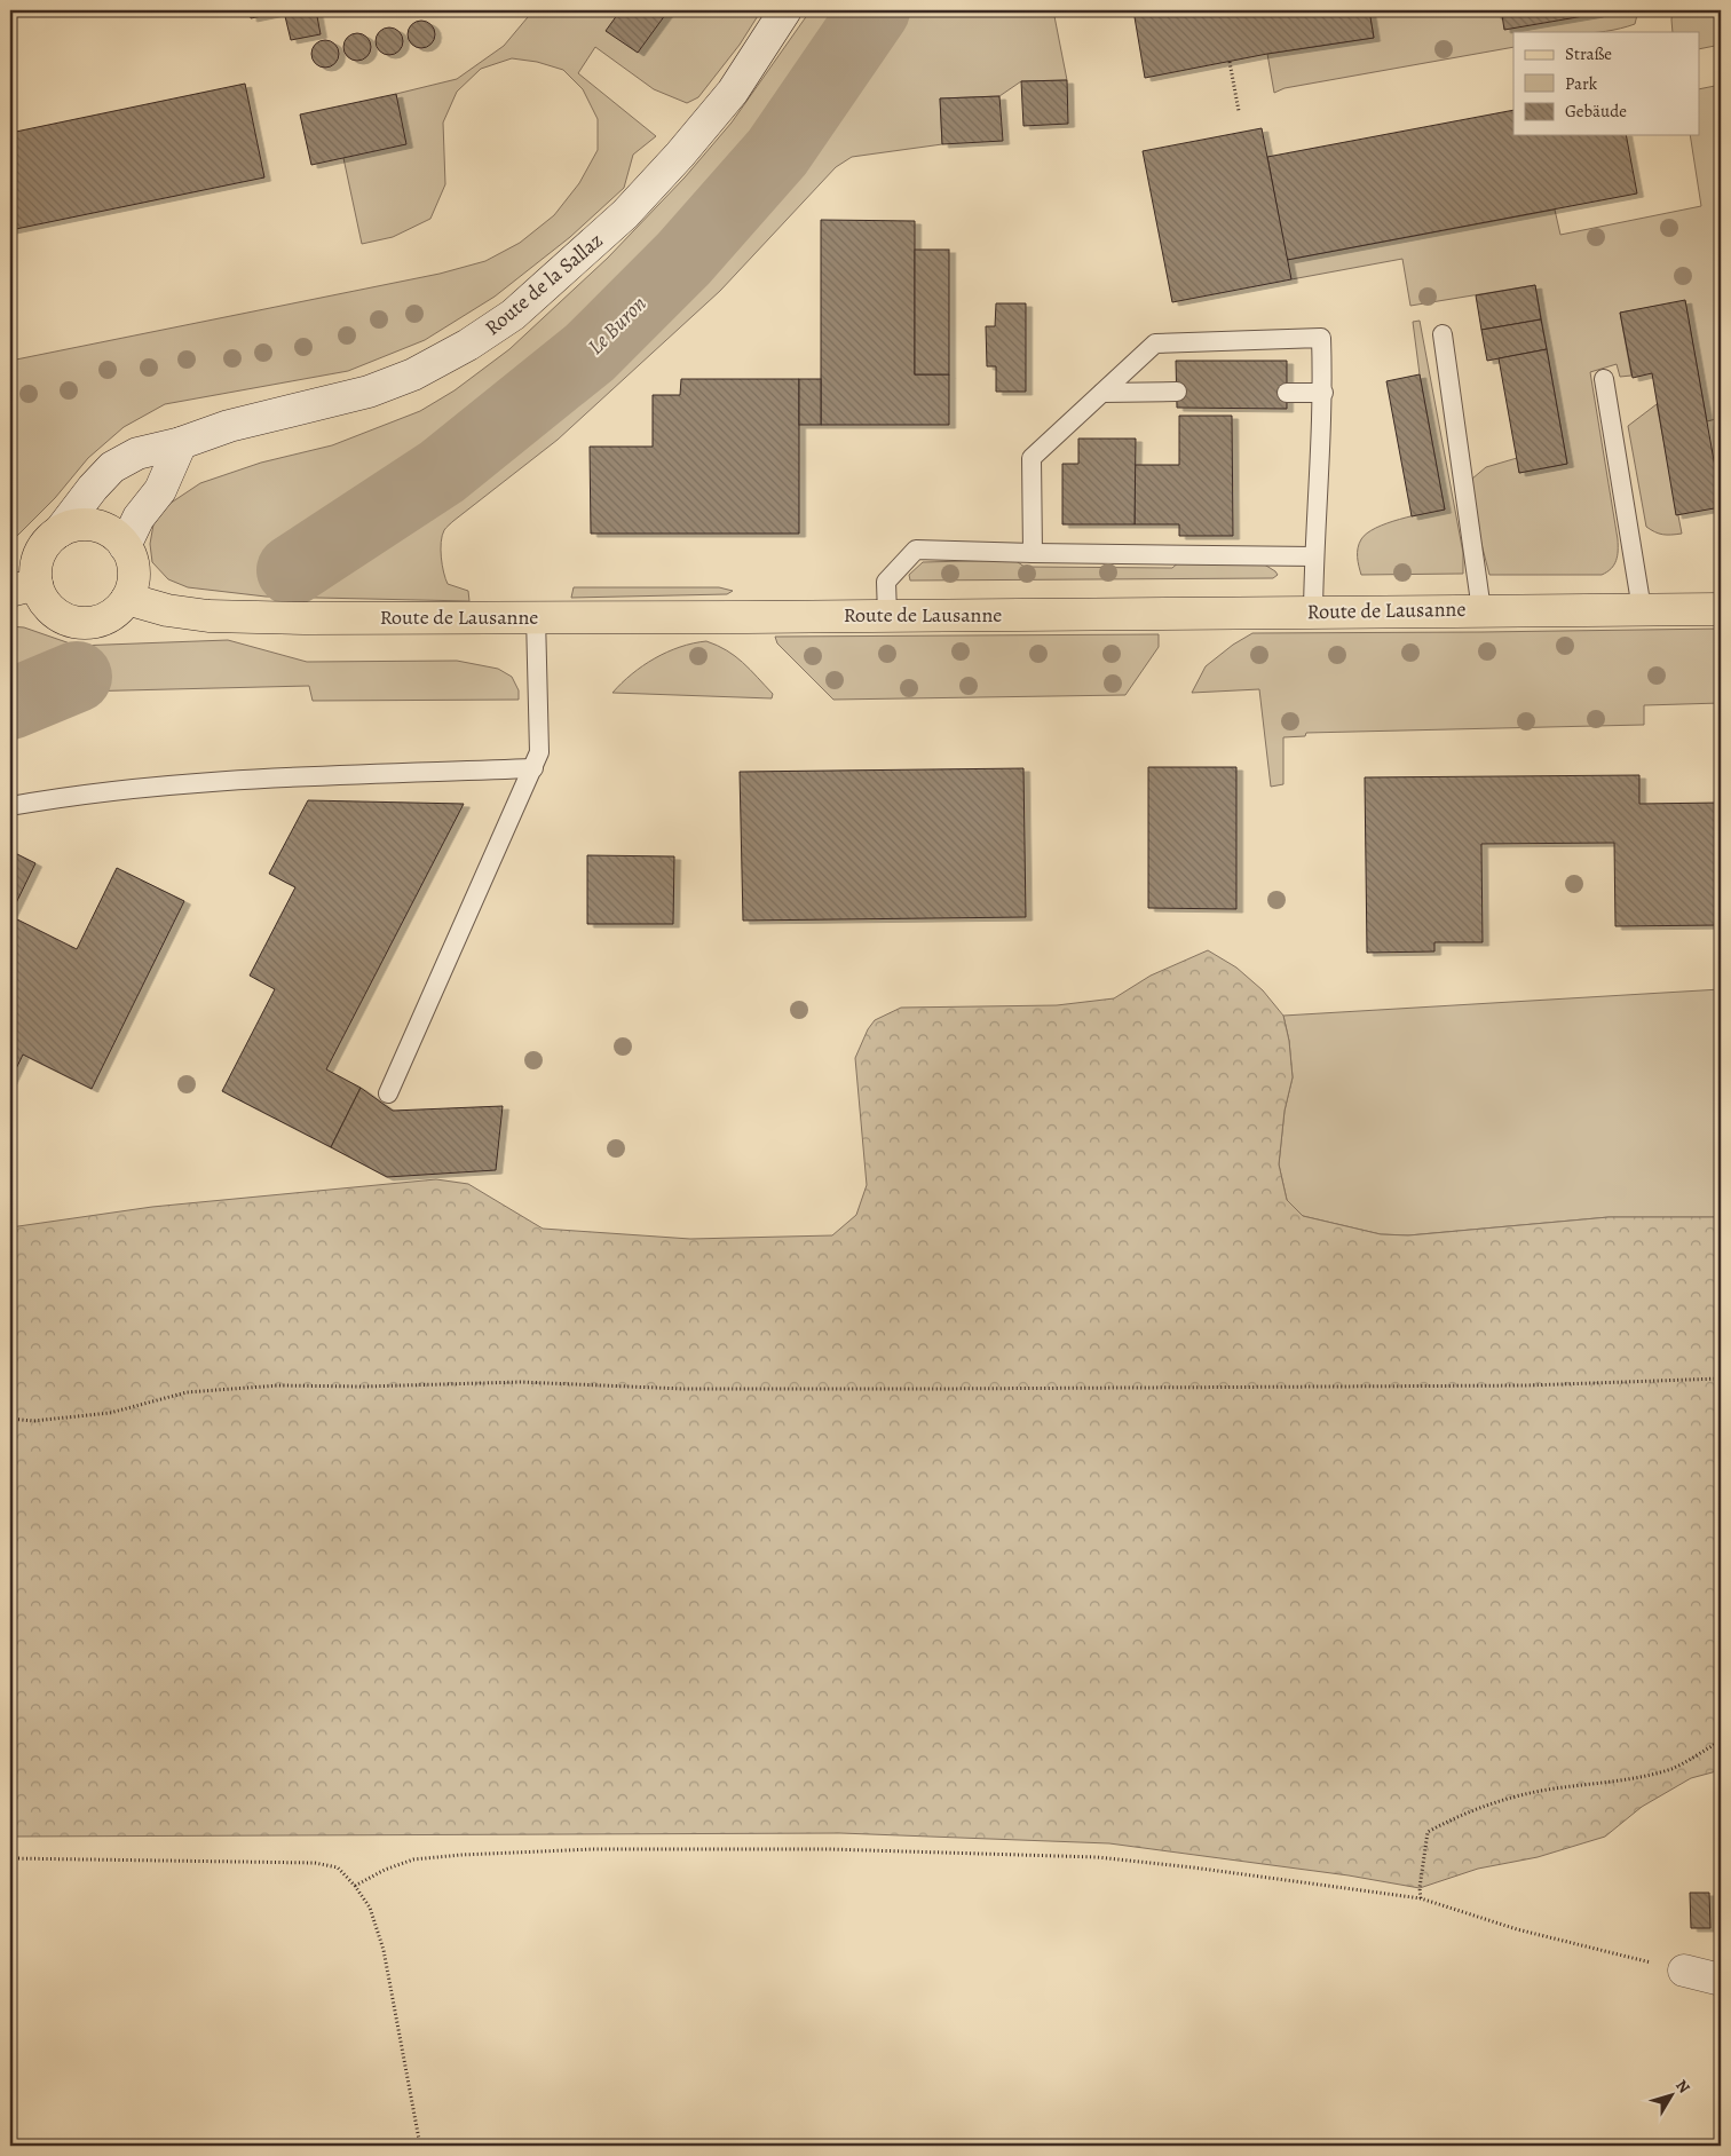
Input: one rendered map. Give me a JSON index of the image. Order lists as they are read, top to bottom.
{
  "streets": {
    "main road": ["Route de la Sallaz", "Route de Lausanne"]
  },
  "crossings": [
    ["Route de la Sallaz", "Route de Lausanne"]
  ],
  "water": ["Le Buron"],
  "legend": ["Straße", "Park", "Gebäude"],
  "north": "top right"
}
